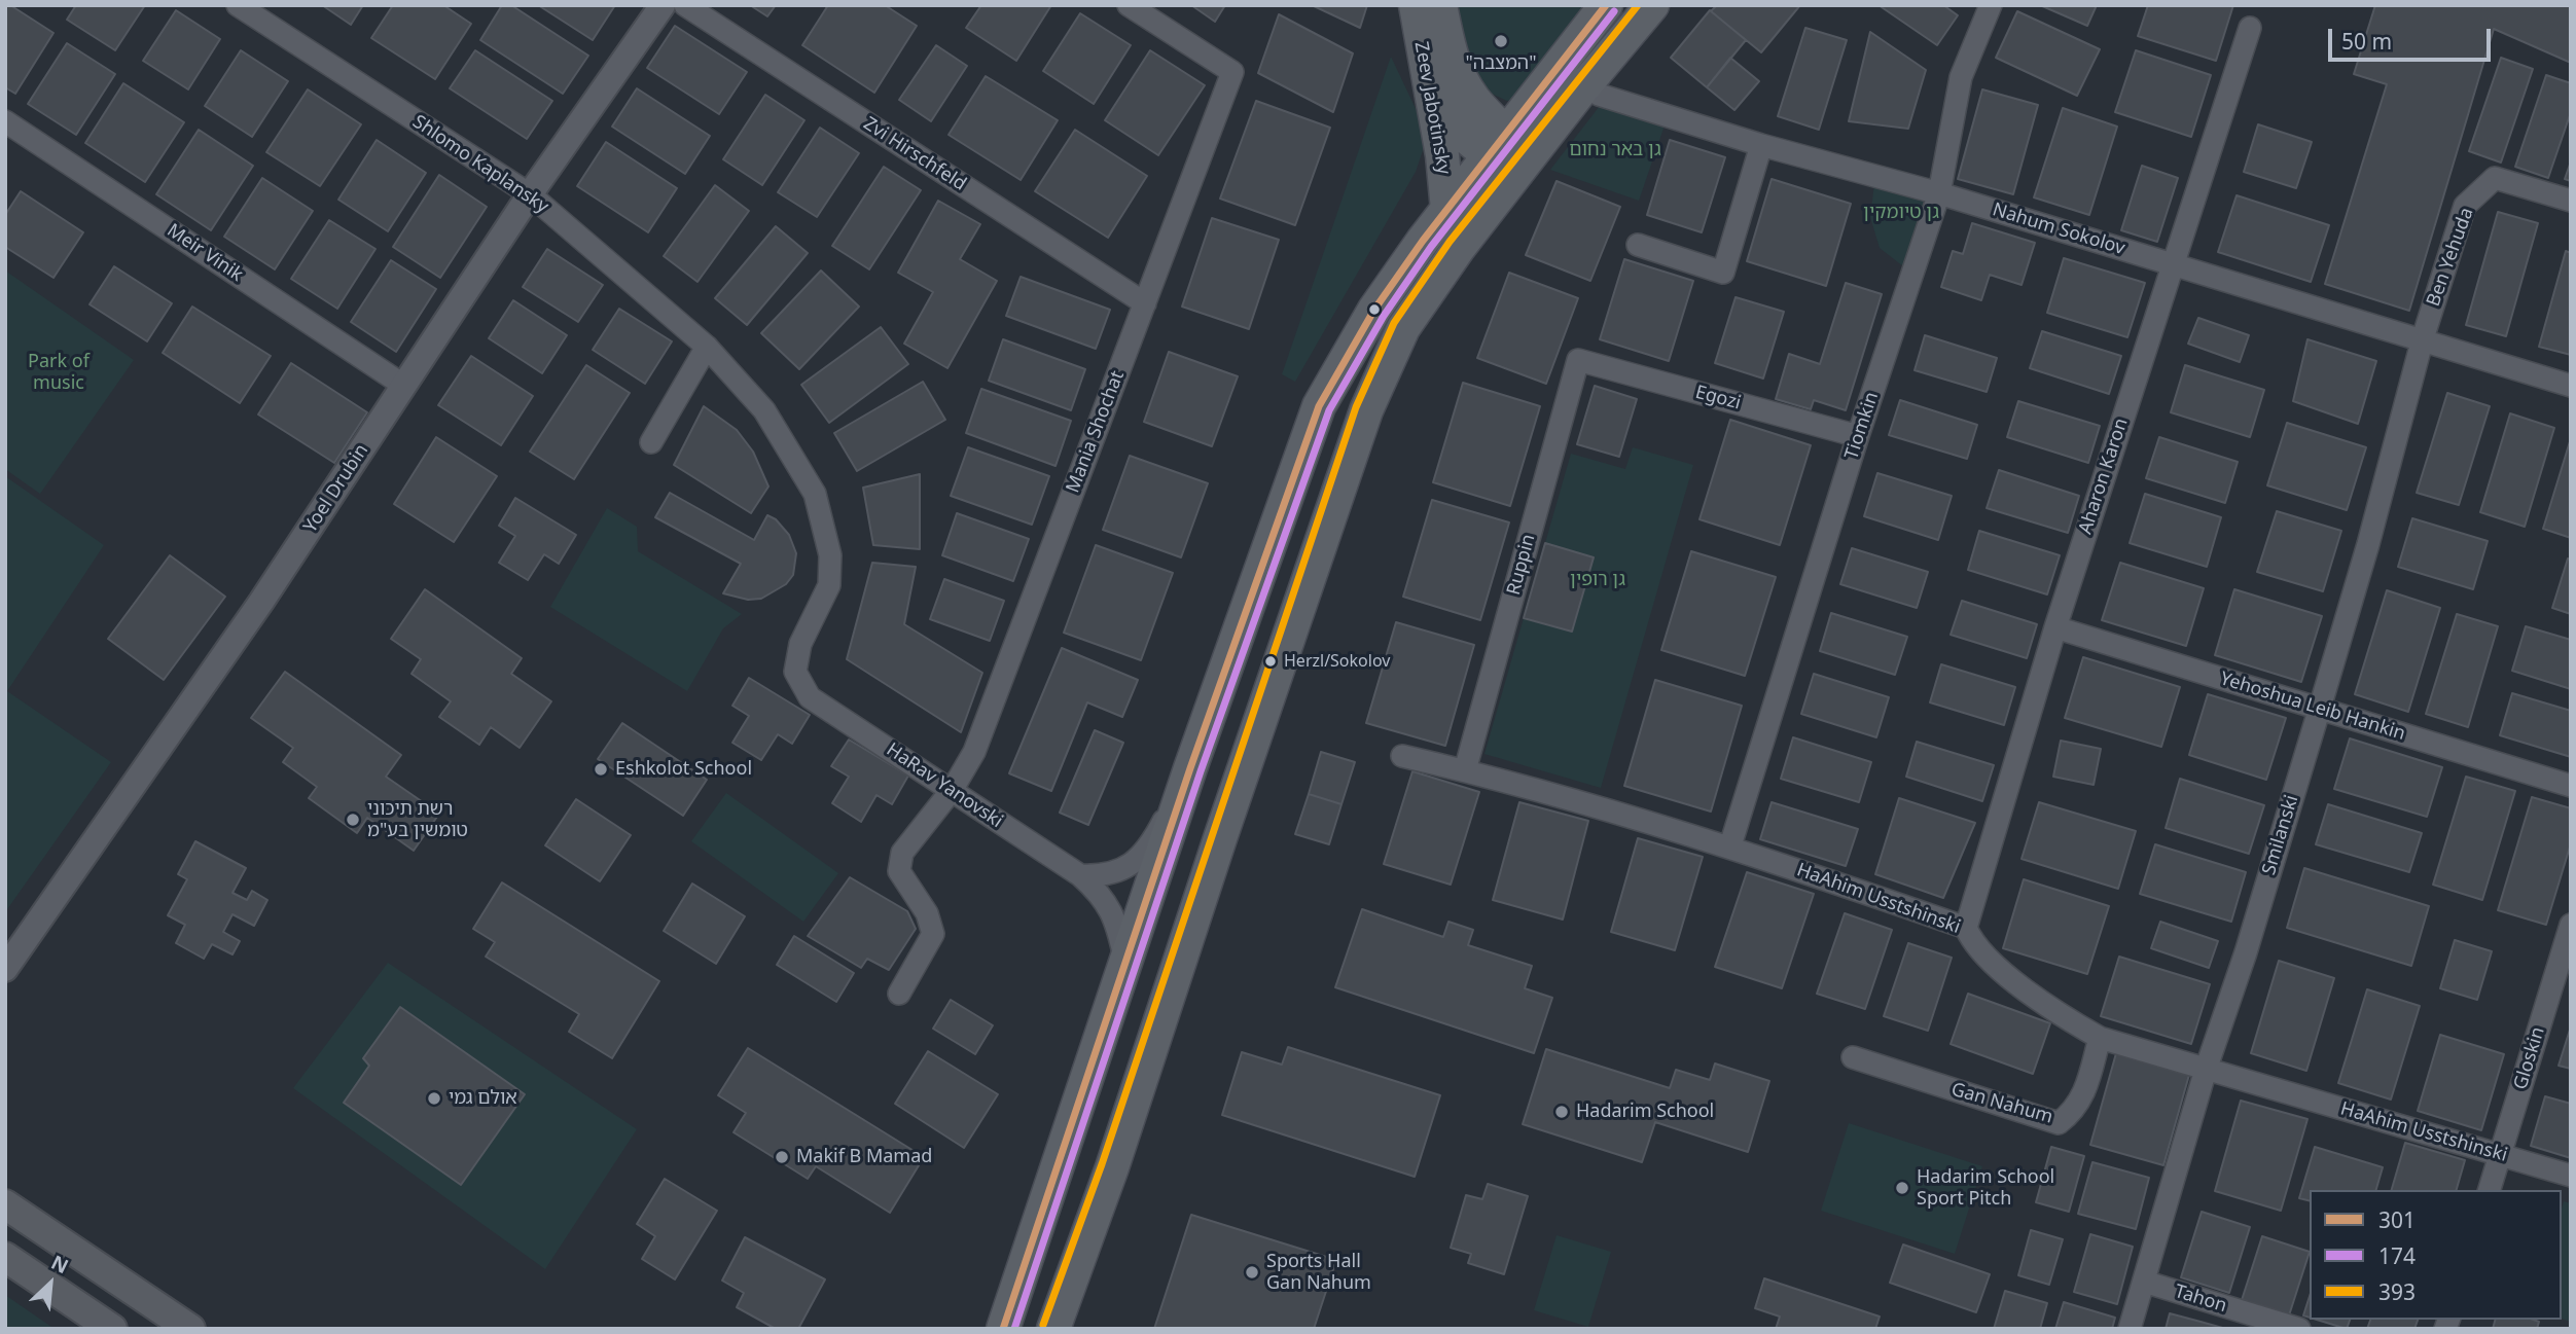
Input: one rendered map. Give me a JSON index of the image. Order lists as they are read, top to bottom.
{
  "streets": {
    "main road": ["Zeev Jabotinsky"],
    "street": [
      "Zvi Hirschfeld",
      "Shlomo Kaplansky",
      "Nahum Sokolov",
      "Meir Vinik",
      "Ben Yehuda",
      "Egozi",
      "Tiomkin",
      "Mania Shochat",
      "Aharon Karon",
      "Yoel Drubin",
      "Ruppin",
      "Yehoshua Leib Hankin",
      "HaRav Yanovski",
      "Smilanski",
      "HaAhim Usstshinski",
      "Gloskin",
      "Gan Nahum",
      "Tahon"
    ]
  },
  "crossings": [
    ["Zvi Hirschfeld", "Mania Shochat"],
    ["Shlomo Kaplansky", "Yoel Drubin"],
    ["Shlomo Kaplansky", "HaRav Yanovski"],
    ["Nahum Sokolov", "Ben Yehuda"],
    ["Nahum Sokolov", "Tiomkin"],
    ["Nahum Sokolov", "Aharon Karon"],
    ["Nahum Sokolov", "Smilanski"],
    ["Meir Vinik", "Yoel Drubin"],
    ["Ben Yehuda", "Smilanski"],
    ["Egozi", "Tiomkin"],
    ["Egozi", "Ruppin"],
    ["Tiomkin", "HaAhim Usstshinski"],
    ["Mania Shochat", "HaRav Yanovski"],
    ["Aharon Karon", "Yehoshua Leib Hankin"],
    ["Aharon Karon", "HaAhim Usstshinski"],
    ["Ruppin", "HaAhim Usstshinski"],
    ["Yehoshua Leib Hankin", "Smilanski"],
    ["Smilanski", "HaAhim Usstshinski"],
    ["Smilanski", "Tahon"],
    ["HaAhim Usstshinski", "Gloskin"],
    ["HaAhim Usstshinski", "Gan Nahum"]
  ],
  "parks": [
    "גן באר נחום",
    "גן טיומקין",
    "Park of music",
    "גן רופין"
  ],
  "places": [
    "\"המצבה\"",
    "Herzl/Sokolov",
    "Eshkolot School",
    "רשת תיכוני טומשין בע\"מ",
    "אולם גמי",
    "Hadarim School",
    "Makif B Mamad",
    "Hadarim School Sport Pitch",
    "Sports Hall Gan Nahum"
  ],
  "lines": ["transit line 301", "transit line 393", "transit line 174"],
  "legend": ["301", "174", "393"],
  "scale_bar": "50 m",
  "north": "top right"
}
